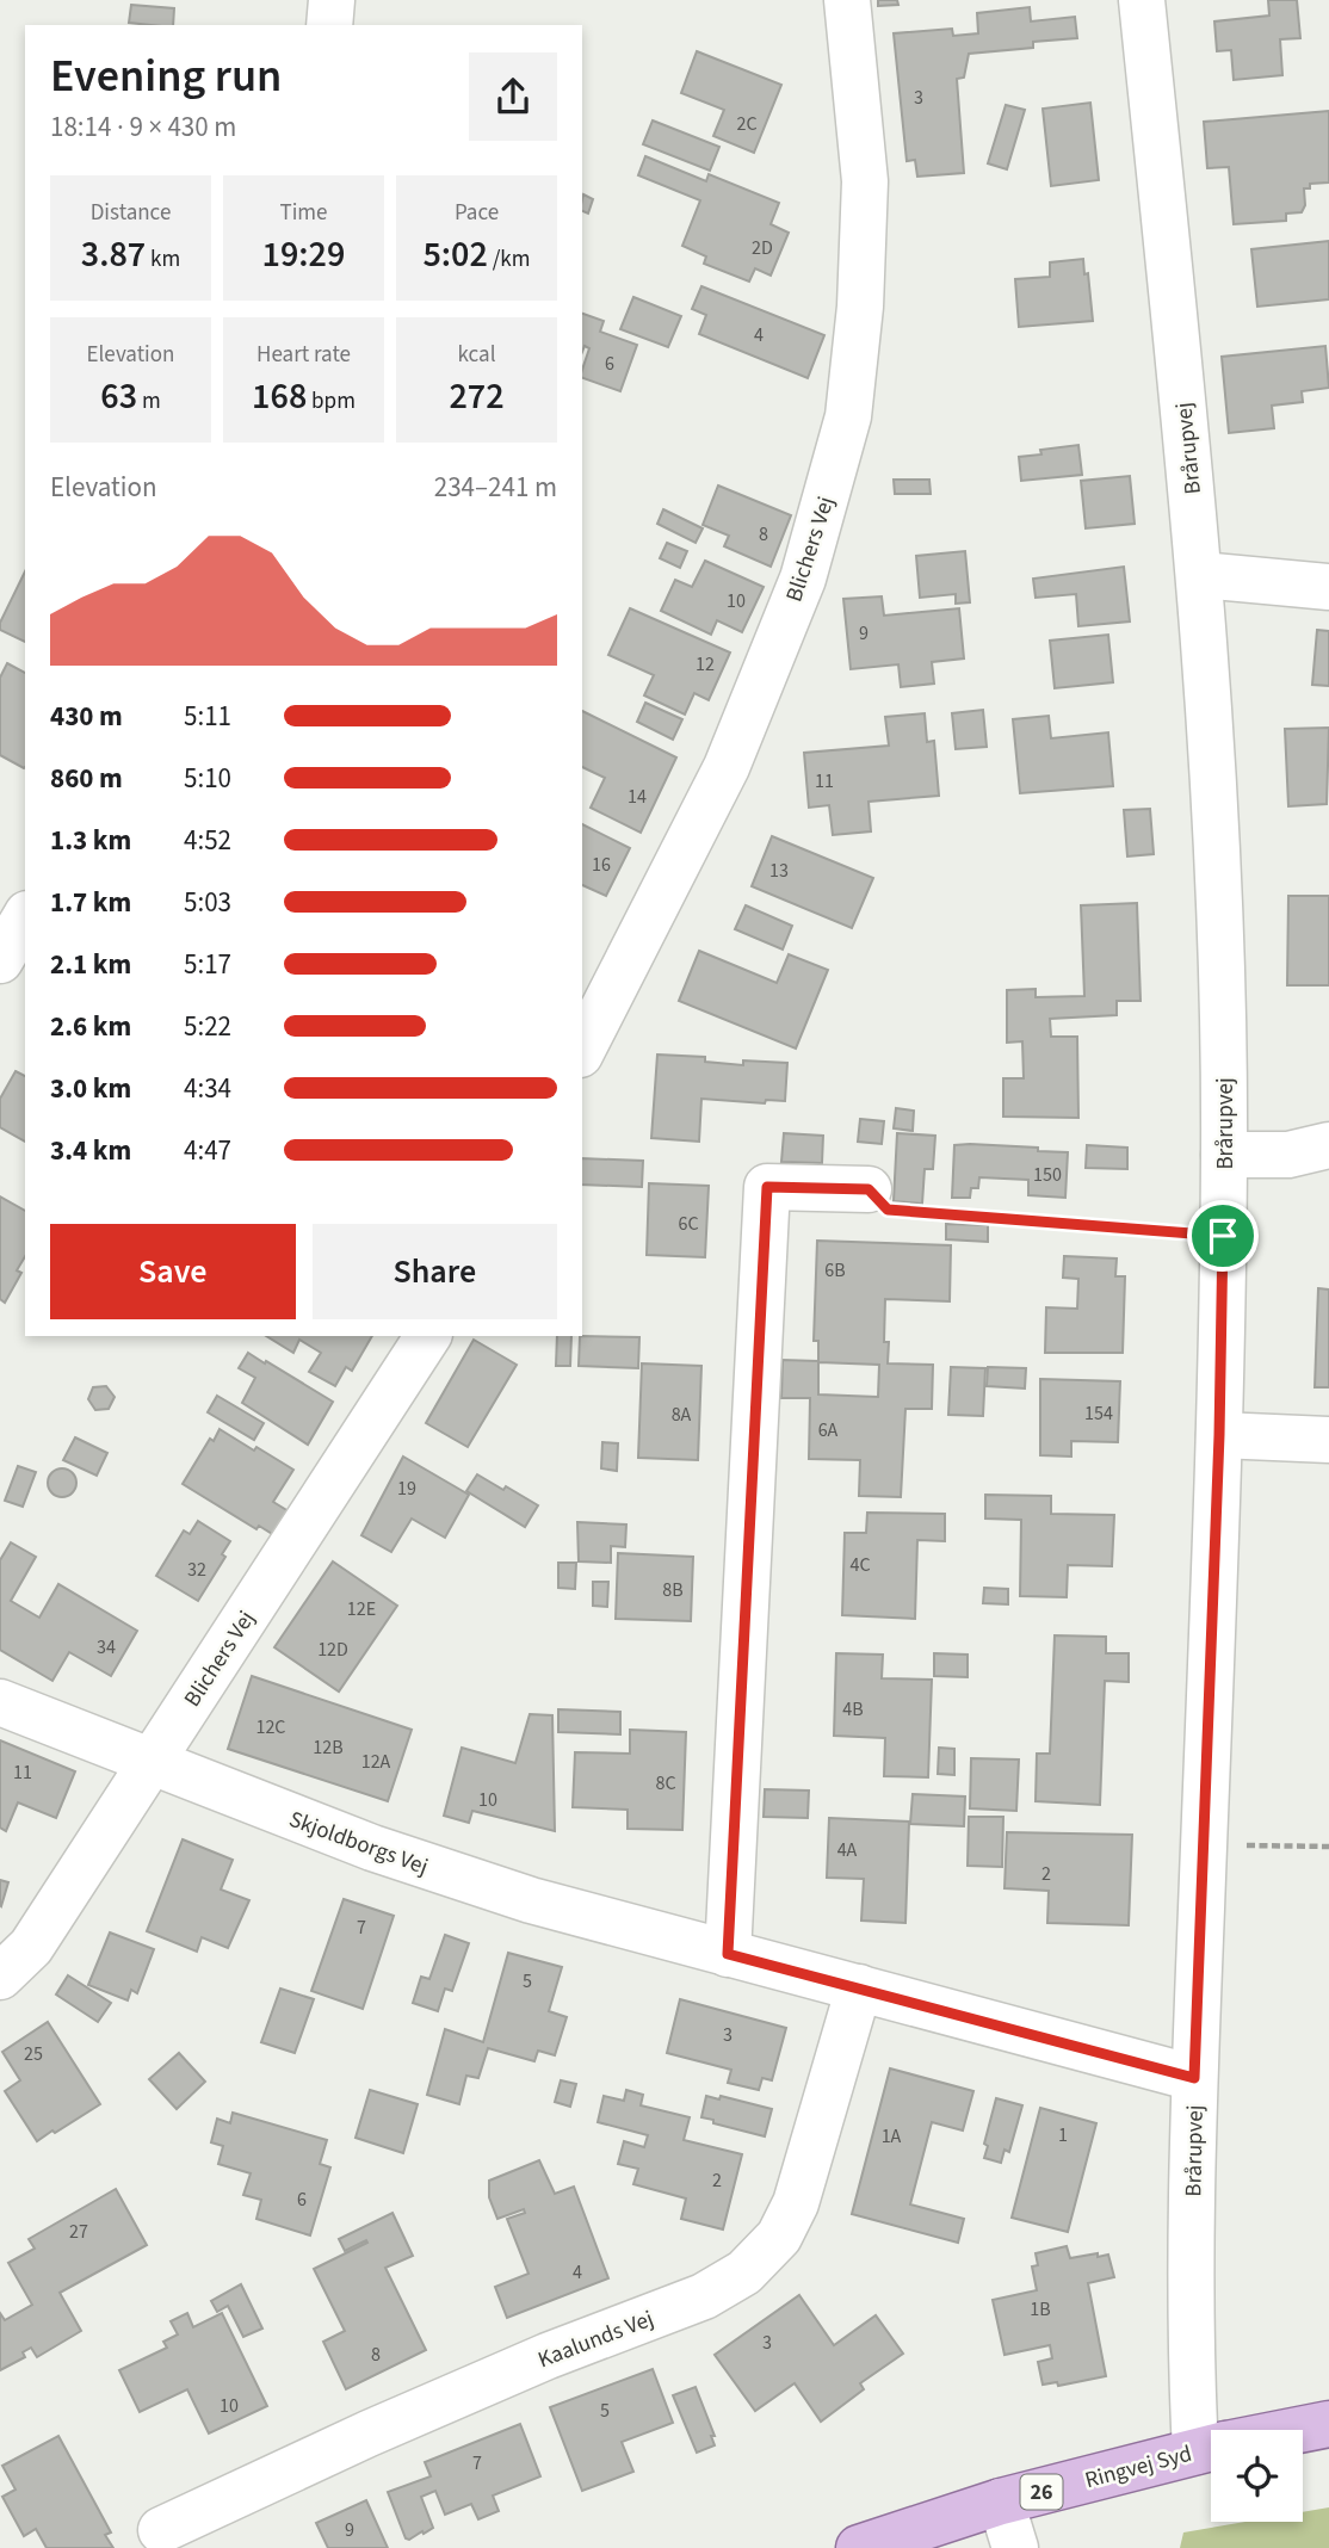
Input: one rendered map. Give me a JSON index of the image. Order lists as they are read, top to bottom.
{
  "streets": {
    "main road": ["Ringvej Syd", "26"],
    "street": [
      "Brårupvej",
      "Blichers Vej",
      "Skjoldborgs Vej",
      "Kaalunds Vej"
    ]
  },
  "crossings": [
    ["Brårupvej", "Skjoldborgs Vej"],
    ["Blichers Vej", "Skjoldborgs Vej"],
    ["Skjoldborgs Vej", "Kaalunds Vej"]
  ],
  "house_numbers": [
    "3",
    "2C",
    "2D",
    "4",
    "6",
    "8",
    "10",
    "9",
    "12",
    "11",
    "14",
    "16",
    "13",
    "150",
    "6C",
    "6B",
    "154",
    "8A",
    "6A",
    "19",
    "4C",
    "32",
    "8B",
    "12E",
    "34",
    "12D",
    "4B",
    "12C",
    "12B",
    "12A",
    "11",
    "8C",
    "10",
    "4A",
    "2",
    "7",
    "5",
    "3",
    "25",
    "1",
    "1A",
    "2",
    "6",
    "27",
    "4",
    "1B",
    "3",
    "8",
    "10",
    "5",
    "7",
    "9"
  ],
  "page": {
    "heading": ["Evening run", "18:14 · 9 × 430 m"],
    "stats": [
      ["Distance", "3.87 km"],
      ["Time", "19:29"],
      ["Pace", "5:02 /km"],
      ["Elevation", "63 m"],
      ["Heart rate", "168 bpm"],
      ["kcal", "272"]
    ],
    "chart": ["Elevation", "234–241 m"],
    "list": [
      {
        "name": "430 m",
        "note": "5:11"
      },
      {
        "name": "860 m",
        "note": "5:10"
      },
      {
        "name": "1.3 km",
        "note": "4:52"
      },
      {
        "name": "1.7 km",
        "note": "5:03"
      },
      {
        "name": "2.1 km",
        "note": "5:17"
      },
      {
        "name": "2.6 km",
        "note": "5:22"
      },
      {
        "name": "3.0 km",
        "note": "4:34"
      },
      {
        "name": "3.4 km",
        "note": "4:47"
      }
    ],
    "buttons": ["Save", "Share"]
  }
}
